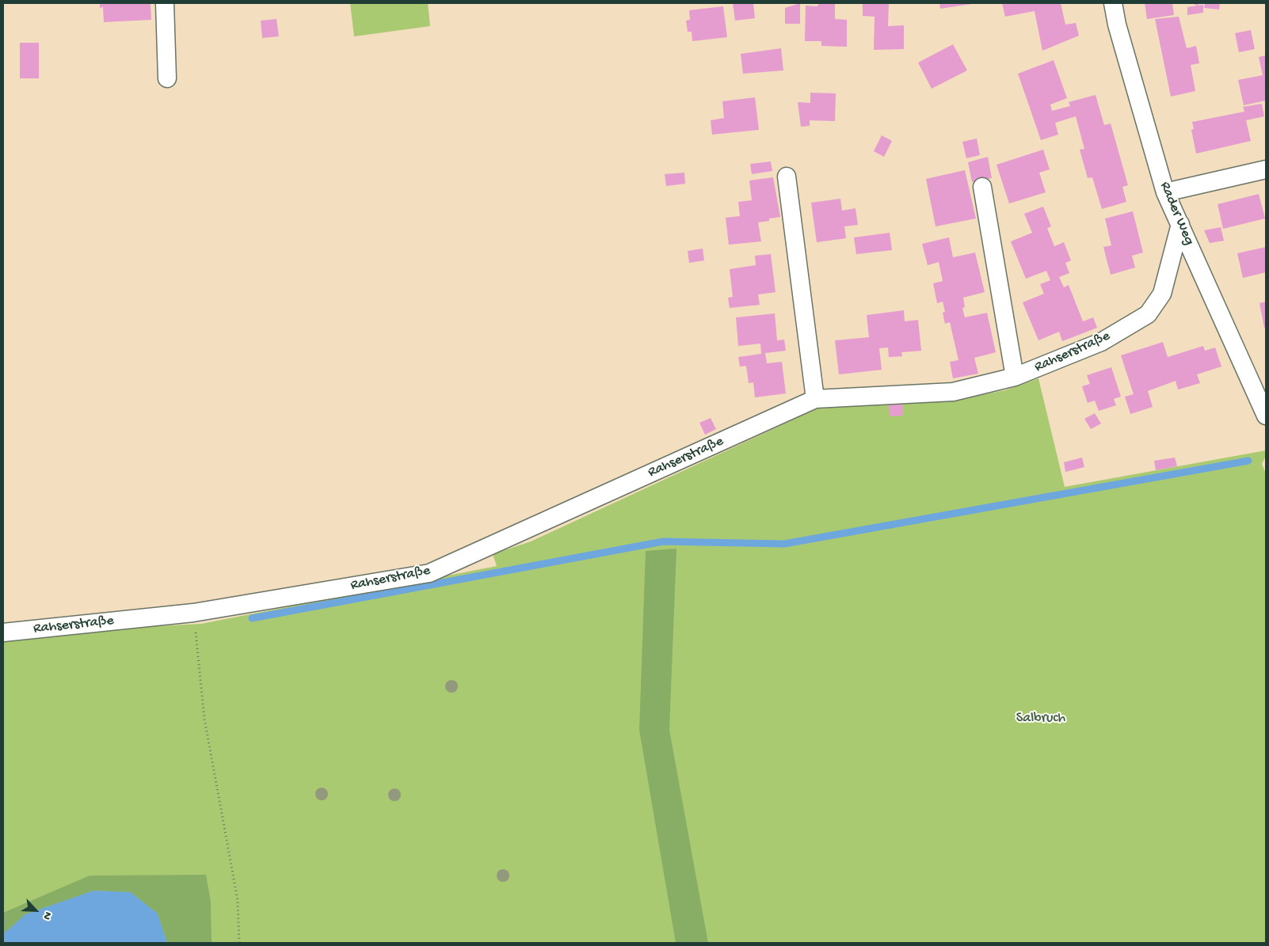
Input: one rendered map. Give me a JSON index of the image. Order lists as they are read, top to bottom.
{
  "streets": {
    "street": ["Rader Weg", "Rahserstraße"]
  },
  "crossings": [
    ["Rader Weg", "Rahserstraße"]
  ],
  "parks": ["Salbruch"],
  "north": "bottom right"
}
